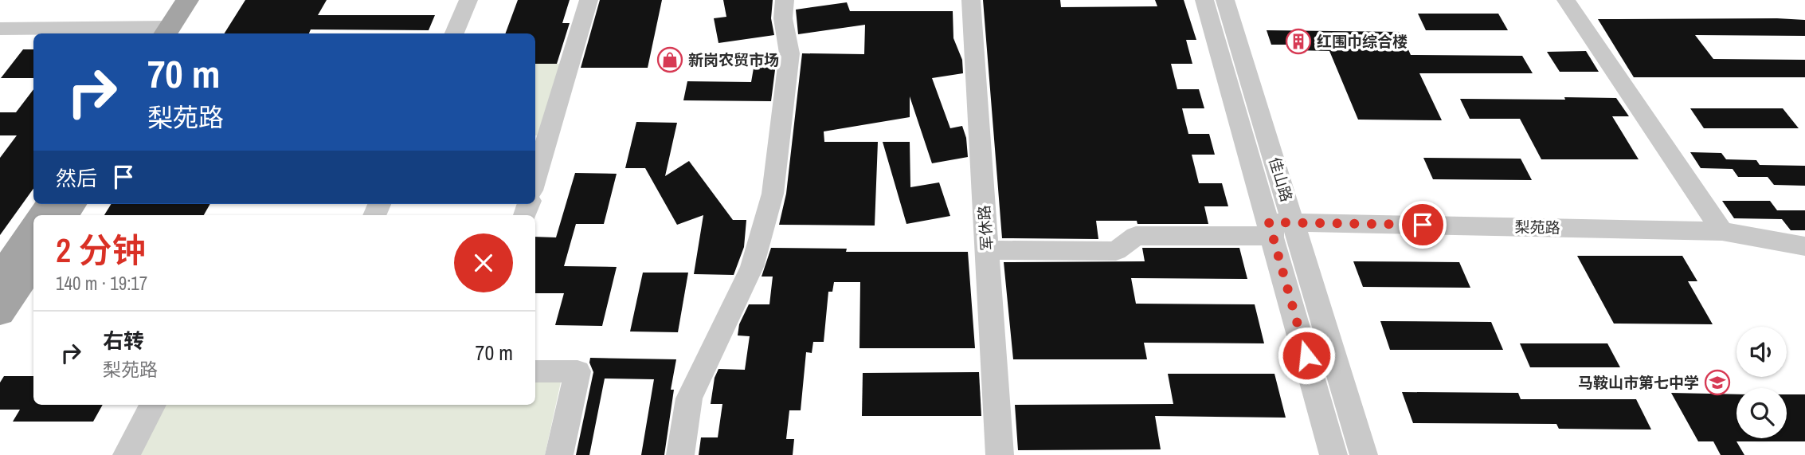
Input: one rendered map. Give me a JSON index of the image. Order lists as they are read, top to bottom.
{
  "streets": {
    "street": ["佳山路", "梨苑路", "军休路"]
  },
  "crossings": [
    ["佳山路", "梨苑路"],
    ["梨苑路", "军休路"]
  ],
  "places": {
    "building": ["红围巾综合楼"],
    "shop": ["新岗农贸市场"],
    "school or university": ["马鞍山市第七中学"]
  },
  "page": {
    "turn": ["70 m", "梨苑路"],
    "then": "然后",
    "heading": ["2 分钟", "140 m · 19:17"],
    "list": [
      {
        "name": "右转",
        "note": "梨苑路",
        "value": "70 m"
      }
    ]
  }
}
